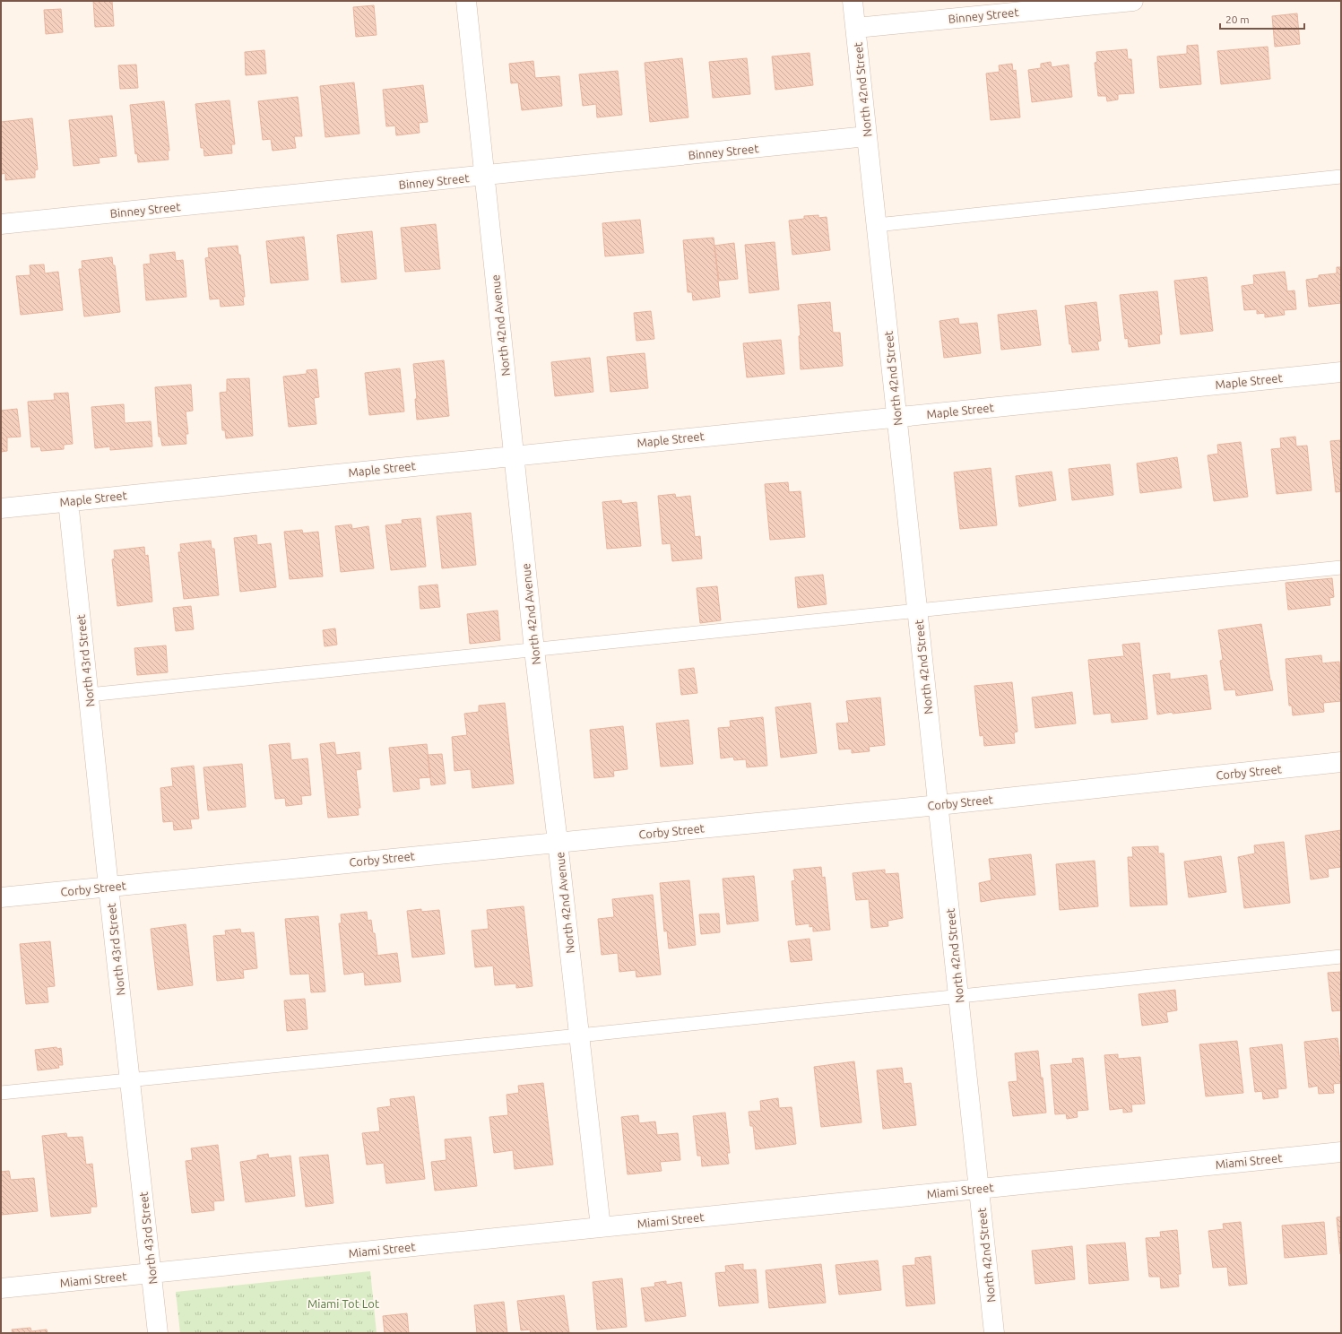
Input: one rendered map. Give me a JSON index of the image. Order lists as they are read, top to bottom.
{
  "streets": {
    "street": [
      "Binney Street",
      "North 42nd Street",
      "North 42nd Avenue",
      "Maple Street",
      "North 43rd Street",
      "Corby Street",
      "Miami Street"
    ]
  },
  "crossings": [
    ["Binney Street", "North 42nd Street"],
    ["Binney Street", "North 42nd Avenue"],
    ["North 42nd Street", "Maple Street"],
    ["North 42nd Street", "Corby Street"],
    ["North 42nd Street", "Miami Street"],
    ["North 42nd Avenue", "Maple Street"],
    ["North 42nd Avenue", "Corby Street"],
    ["North 42nd Avenue", "Miami Street"],
    ["Maple Street", "North 43rd Street"],
    ["North 43rd Street", "Corby Street"],
    ["North 43rd Street", "Miami Street"]
  ],
  "parks": ["Miami Tot Lot"],
  "scale_bar": "20 m"
}
